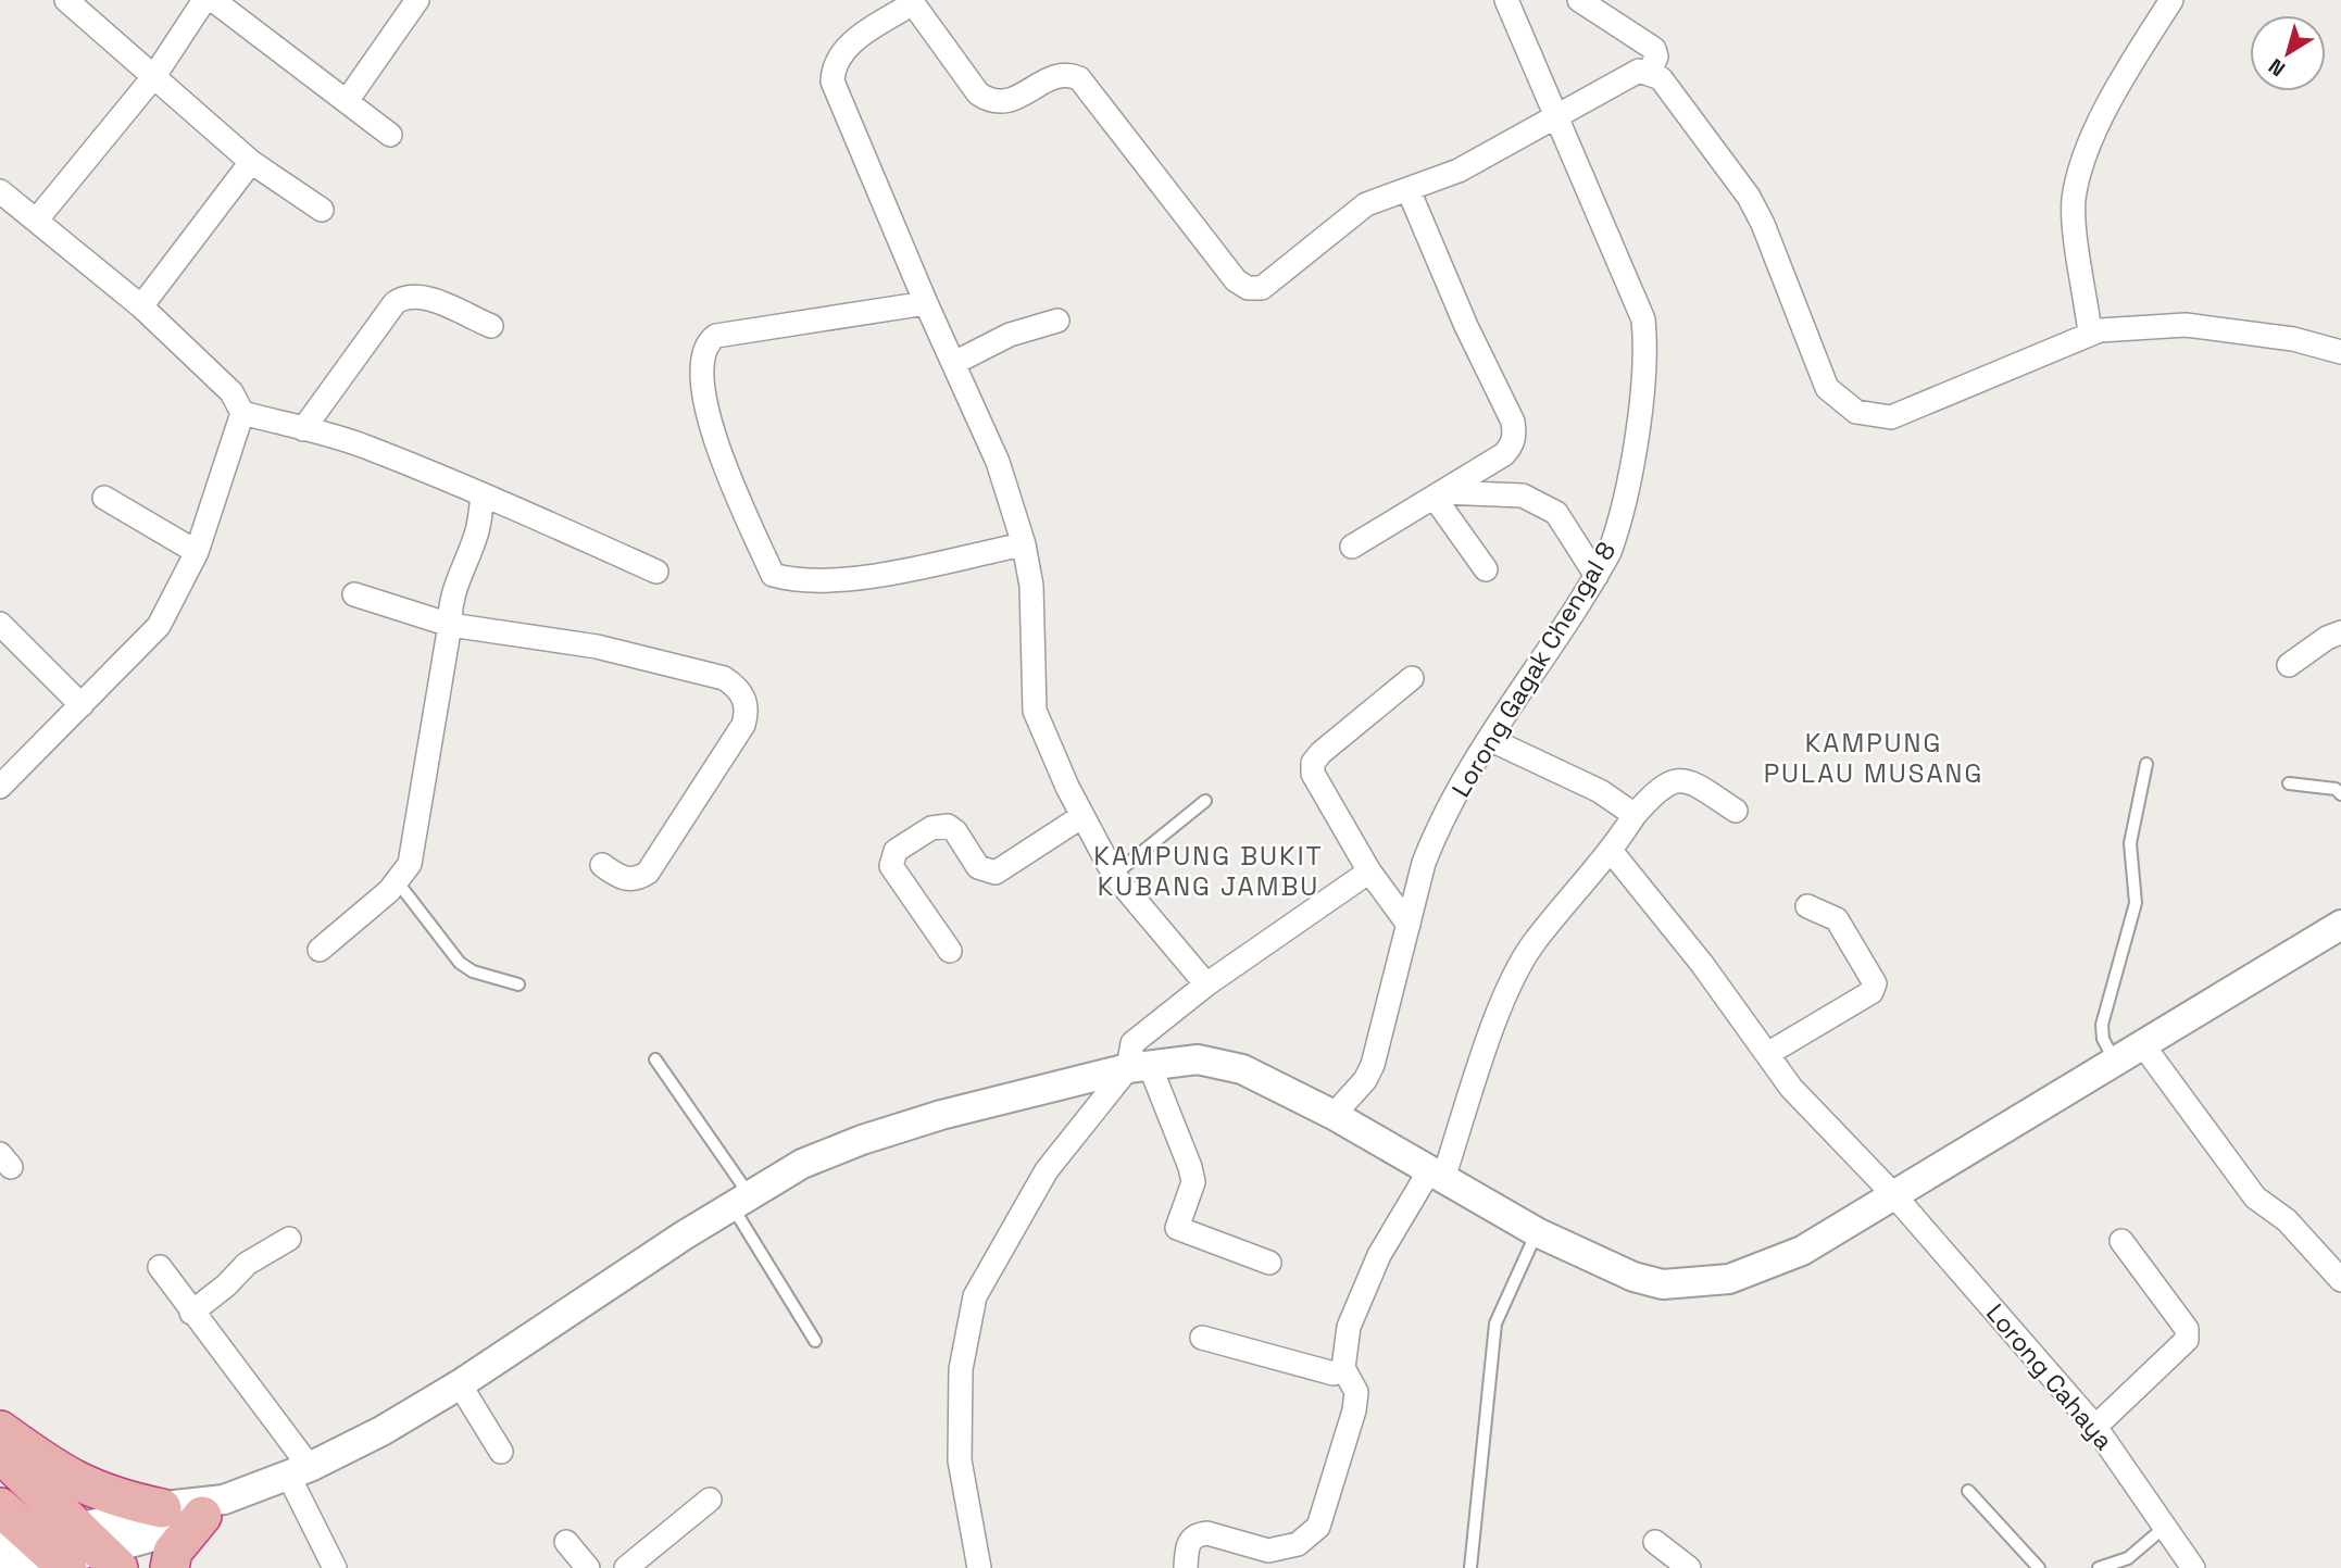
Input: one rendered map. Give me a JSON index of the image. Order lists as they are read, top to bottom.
{
  "streets": {
    "street": ["Lorong Gagak Chengal 8", "Lorong Cahaya"]
  },
  "districts": ["KAMPUNG PULAU MUSANG", "KAMPUNG BUKIT KUBANG JAMBU"],
  "north": "bottom left"
}
